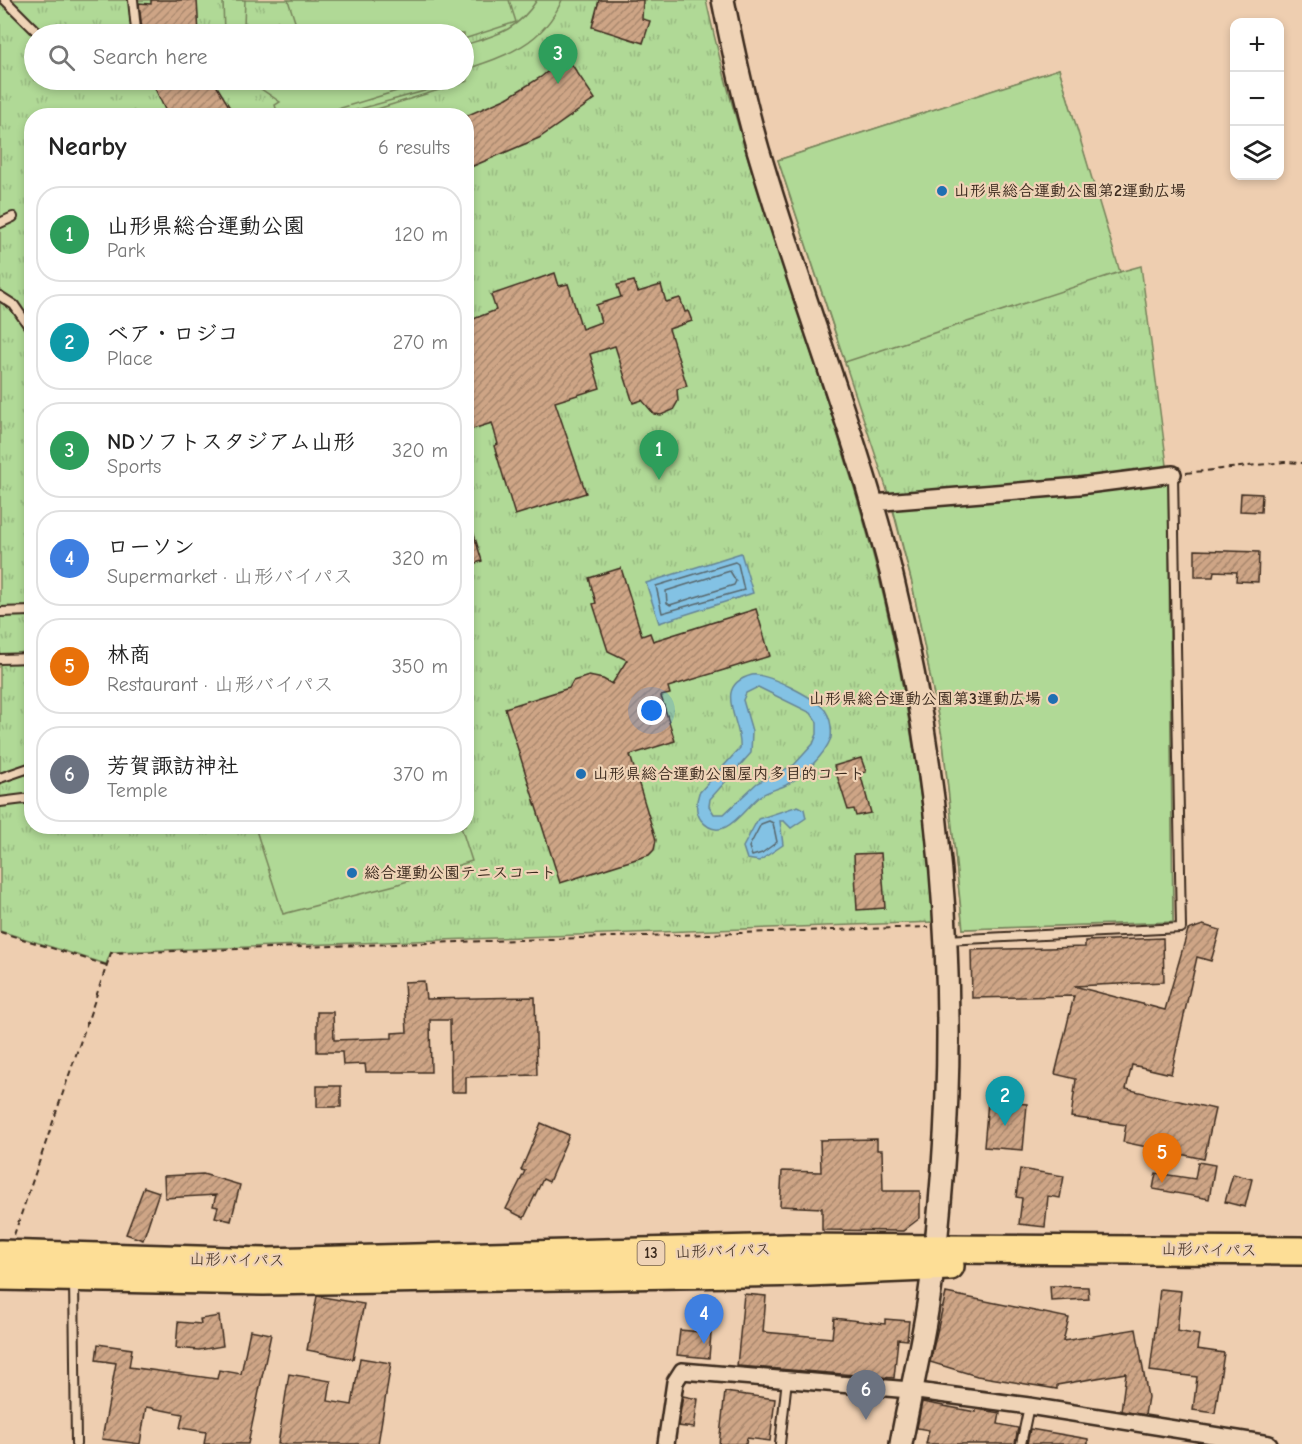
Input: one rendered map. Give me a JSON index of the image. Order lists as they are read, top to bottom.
{
  "streets": {
    "highway": ["山形バイパス", "13"]
  },
  "places": [
    "山形県総合運動公園第2運動広場",
    "山形県総合運動公園第3運動広場",
    "山形県総合運動公園屋内多目的コート",
    "総合運動公園テニスコート"
  ],
  "page": {
    "map_buttons": ["+", "−"],
    "search": "Search here",
    "pins": [
      "3",
      "1",
      "2",
      "5",
      "4",
      "6"
    ],
    "heading": ["Nearby", "6 results"],
    "list": [
      {
        "mark": "1",
        "name": "山形県総合運動公園",
        "note": "Park",
        "value": "120 m"
      },
      {
        "mark": "2",
        "name": "ベア・ロジコ",
        "note": "Place",
        "value": "270 m"
      },
      {
        "mark": "3",
        "name": "NDソフトスタジアム山形",
        "note": "Sports",
        "value": "320 m"
      },
      {
        "mark": "4",
        "name": "ローソン",
        "note": "Supermarket · 山形バイパス",
        "value": "320 m"
      },
      {
        "mark": "5",
        "name": "林商",
        "note": "Restaurant · 山形バイパス",
        "value": "350 m"
      },
      {
        "mark": "6",
        "name": "芳賀諏訪神社",
        "note": "Temple",
        "value": "370 m"
      }
    ]
  }
}
